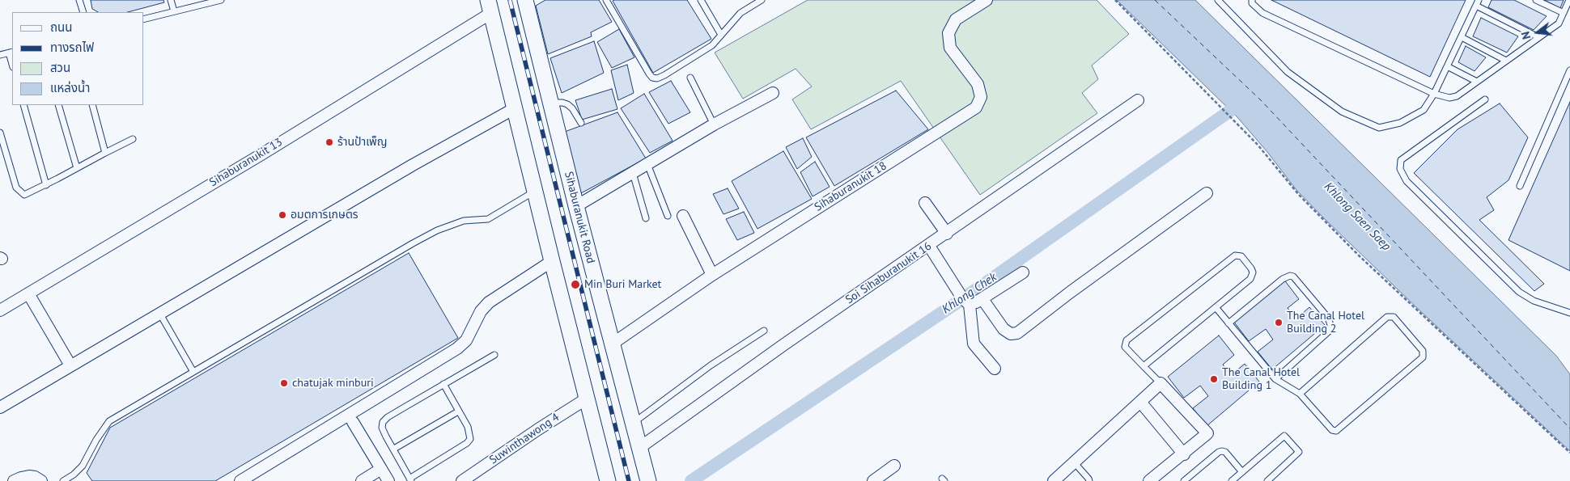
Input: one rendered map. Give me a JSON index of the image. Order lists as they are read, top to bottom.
{
  "streets": {
    "main road": ["Sihaburanukit Road"],
    "street": [
      "Sihaburanukit 13",
      "Sihaburanukit 18",
      "Soi Sihaburanukit 16",
      "Suwinthawong 4"
    ]
  },
  "crossings": [
    ["Sihaburanukit 18", "Sihaburanukit Road"],
    ["Sihaburanukit Road", "Soi Sihaburanukit 16"]
  ],
  "water": ["Khlong Saen Saep", "Khlong Chek"],
  "places": [
    "ร้านป้าเพ็ญ",
    "อมตการเกษตร",
    "Min Buri Market",
    "The Canal Hotel Building 2",
    "The Canal Hotel Building 1",
    "chatujak minburi"
  ],
  "legend": [
    "ถนน",
    "ทางรถไฟ",
    "สวน",
    "แหล่งน้ำ"
  ],
  "north": "left"
}
